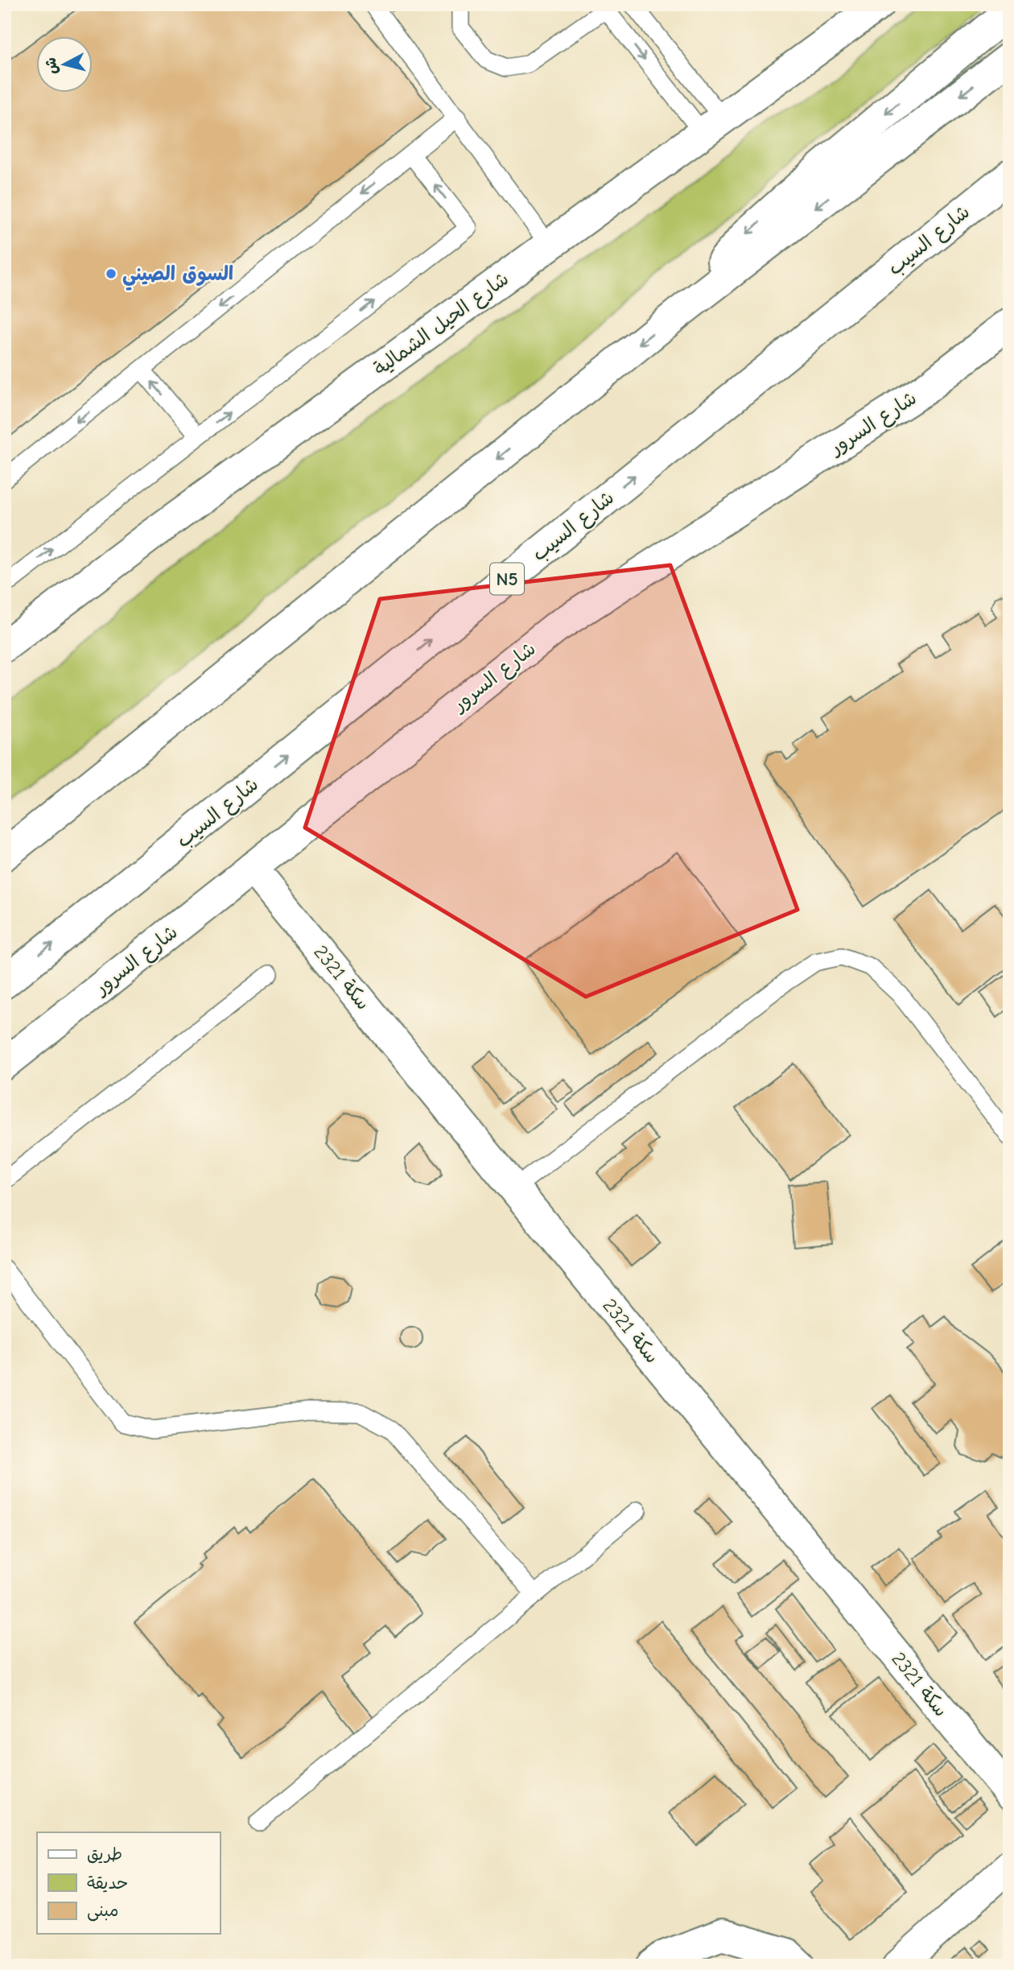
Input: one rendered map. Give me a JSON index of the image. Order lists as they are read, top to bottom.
{
  "streets": {
    "main road": [
      "شارع السيب",
      "شارع الحيل الشمالية",
      "شارع السرور",
      "N5",
      "سكة 2321"
    ]
  },
  "crossings": [
    ["شارع السرور", "سكة 2321"]
  ],
  "places": ["السوق الصيني"],
  "legend": ["طريق", "حديقة", "مبنى"],
  "north": "left"
}
